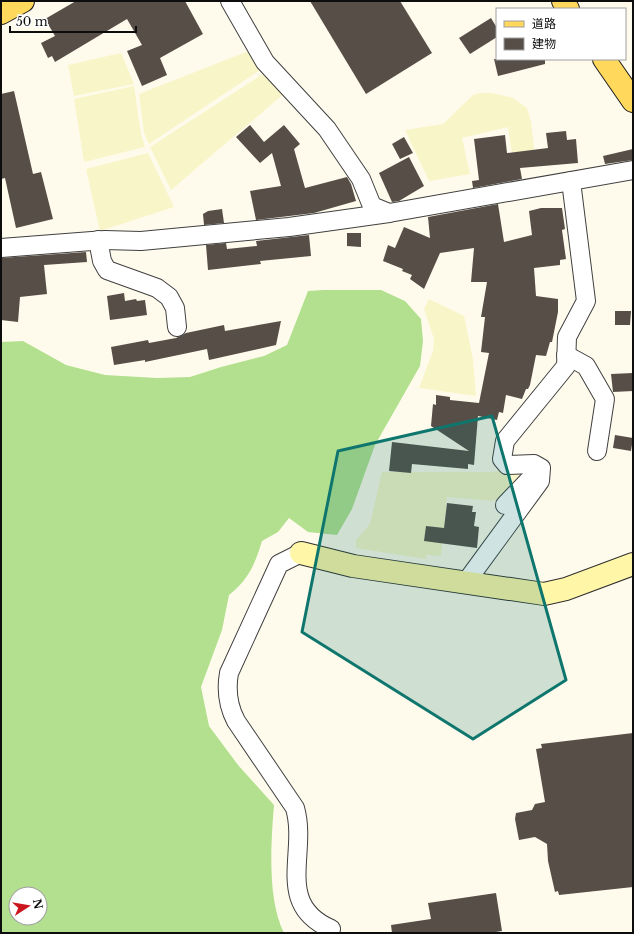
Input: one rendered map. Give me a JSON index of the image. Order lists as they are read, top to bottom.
{
  "legend": ["道路", "建物"],
  "scale_bar": "50 m",
  "north": "right"
}
